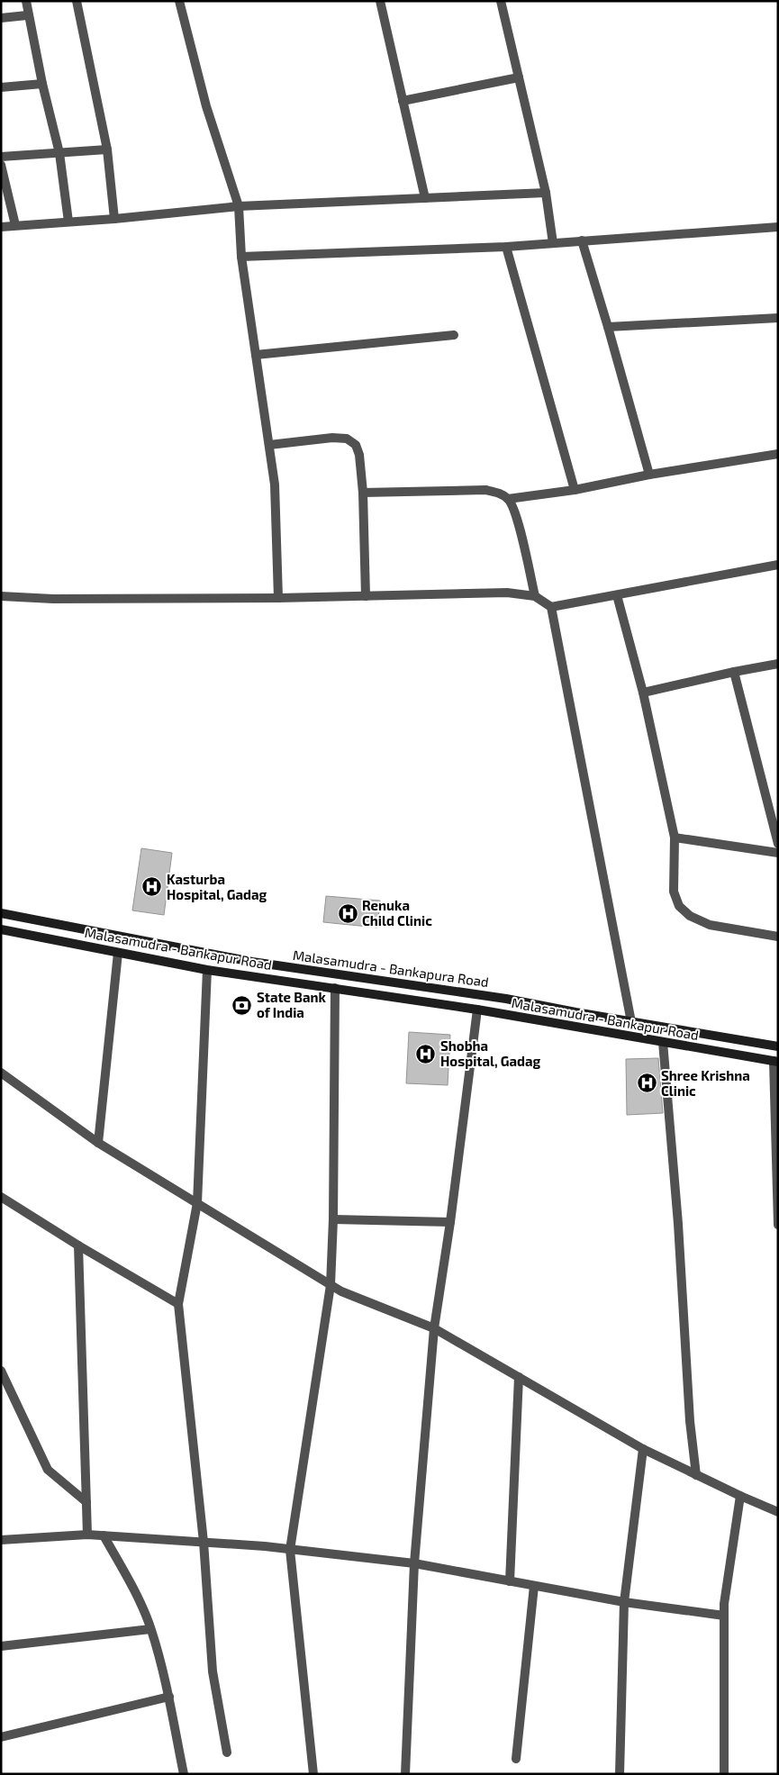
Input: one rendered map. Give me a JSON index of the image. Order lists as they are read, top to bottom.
{
  "streets": {
    "main road": ["Malasamudra - Bankapur Road", "Malasamudra - Bankapura Road"]
  },
  "places": {
    "hospital": [
      "Kasturba Hospital, Gadag",
      "Renuka Child Clinic",
      "Shobha Hospital, Gadag",
      "Shree Krishna Clinic"
    ],
    "bank": ["State Bank of India"]
  }
}
